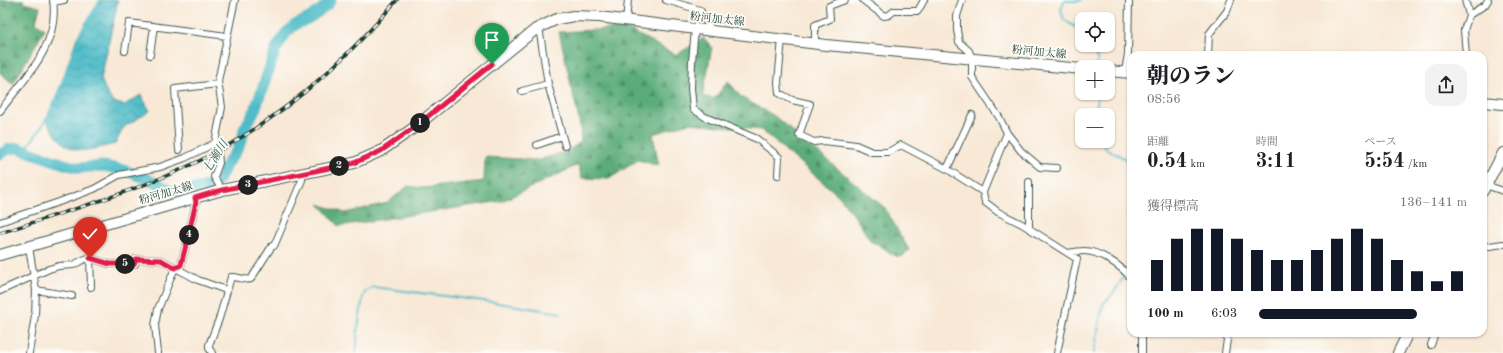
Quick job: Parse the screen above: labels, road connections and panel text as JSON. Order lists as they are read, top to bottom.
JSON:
{
  "streets": {
    "main road": ["粉河加太線"]
  },
  "water": ["七瀬川"],
  "page": {
    "map_buttons": ["+", "−"],
    "heading": ["朝のラン", "08:56"],
    "pins": [
      "1",
      "2",
      "3",
      "4",
      "5"
    ],
    "stats": [
      ["距離", "0.54 km"],
      ["時間", "3:11"],
      ["ペース", "5:54 /km"]
    ],
    "chart": ["獲得標高", "136–141 m"],
    "list": [
      {
        "name": "100 m",
        "note": "6:03"
      }
    ]
  }
}
